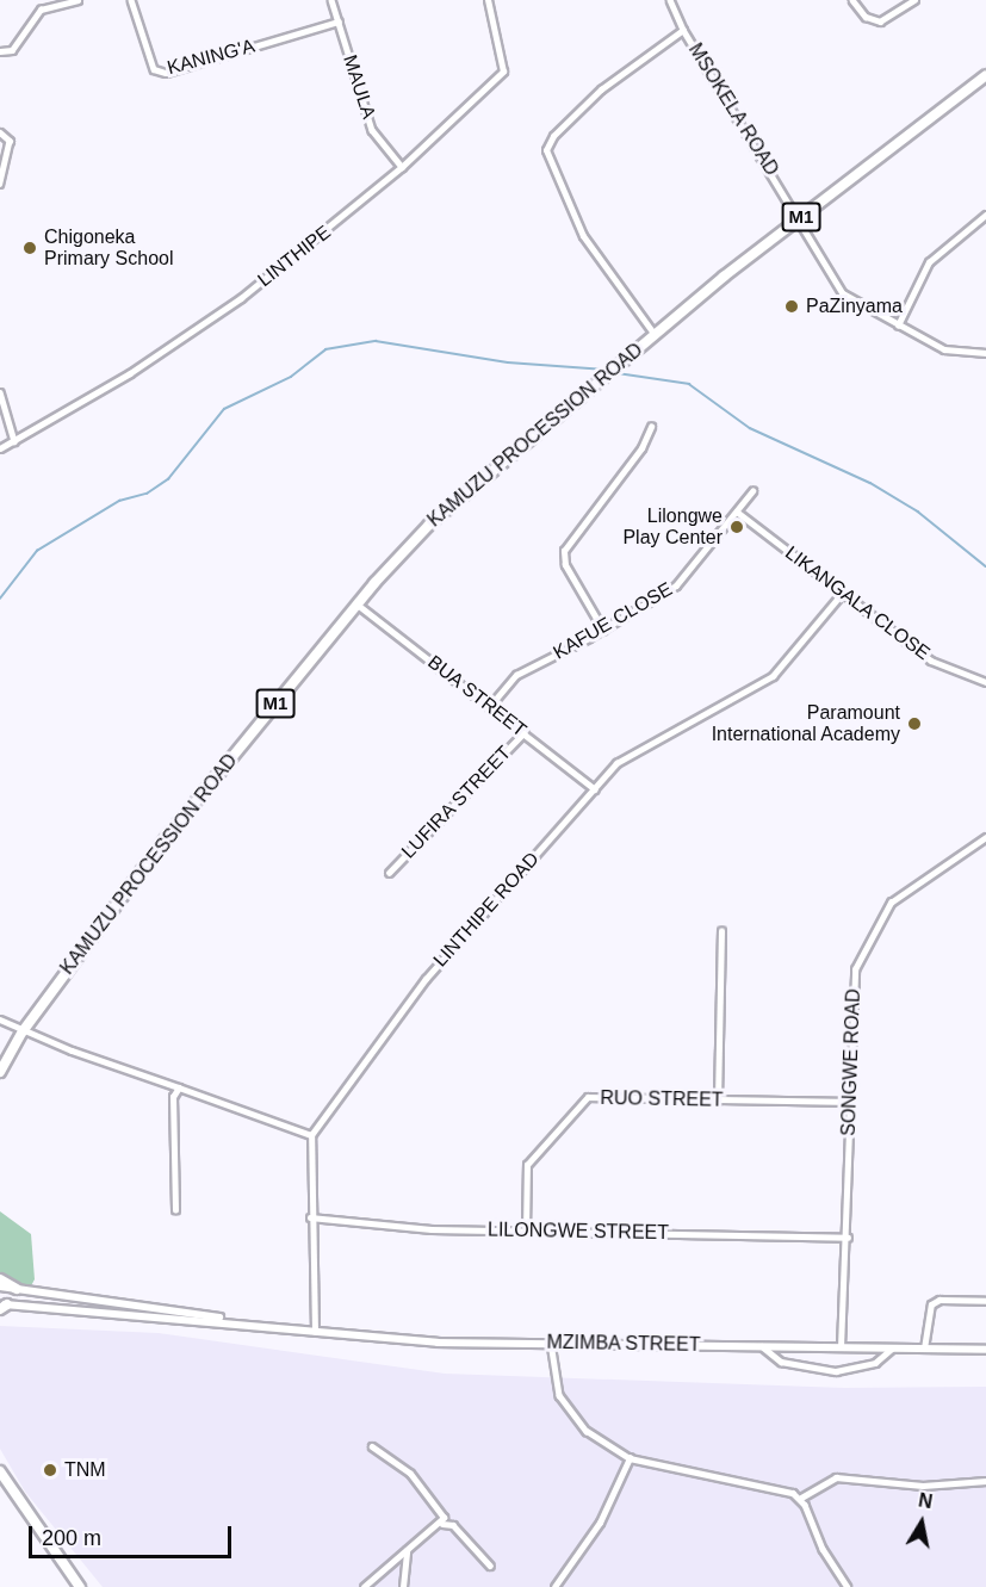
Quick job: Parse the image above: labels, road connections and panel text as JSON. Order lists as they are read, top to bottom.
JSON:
{
  "streets": {
    "highway": ["M1", "KAMUZU PROCESSION ROAD"],
    "main road": ["MZIMBA STREET"],
    "street": [
      "KANING'A",
      "MAULA",
      "MSOKELA ROAD",
      "LINTHIPE",
      "LIKANGALA CLOSE",
      "KAFUE CLOSE",
      "BUA STREET",
      "LUFIRA STREET",
      "LINTHIPE ROAD",
      "SONGWE ROAD",
      "RUO STREET",
      "LILONGWE STREET"
    ]
  },
  "crossings": [
    ["KANING'A", "MAULA"],
    ["MAULA", "LINTHIPE"],
    ["MSOKELA ROAD", "KAMUZU PROCESSION ROAD"],
    ["KAMUZU PROCESSION ROAD", "BUA STREET"],
    ["LIKANGALA CLOSE", "KAFUE CLOSE"],
    ["LIKANGALA CLOSE", "LINTHIPE ROAD"],
    ["KAFUE CLOSE", "BUA STREET"],
    ["BUA STREET", "LUFIRA STREET"],
    ["BUA STREET", "LINTHIPE ROAD"],
    ["SONGWE ROAD", "RUO STREET"],
    ["SONGWE ROAD", "LILONGWE STREET"],
    ["SONGWE ROAD", "MZIMBA STREET"],
    ["RUO STREET", "LILONGWE STREET"]
  ],
  "places": [
    "Chigoneka Primary School",
    "PaZinyama",
    "Lilongwe Play Center",
    "Paramount International Academy",
    "TNM"
  ],
  "scale_bar": "200 m",
  "north": "top"
}
